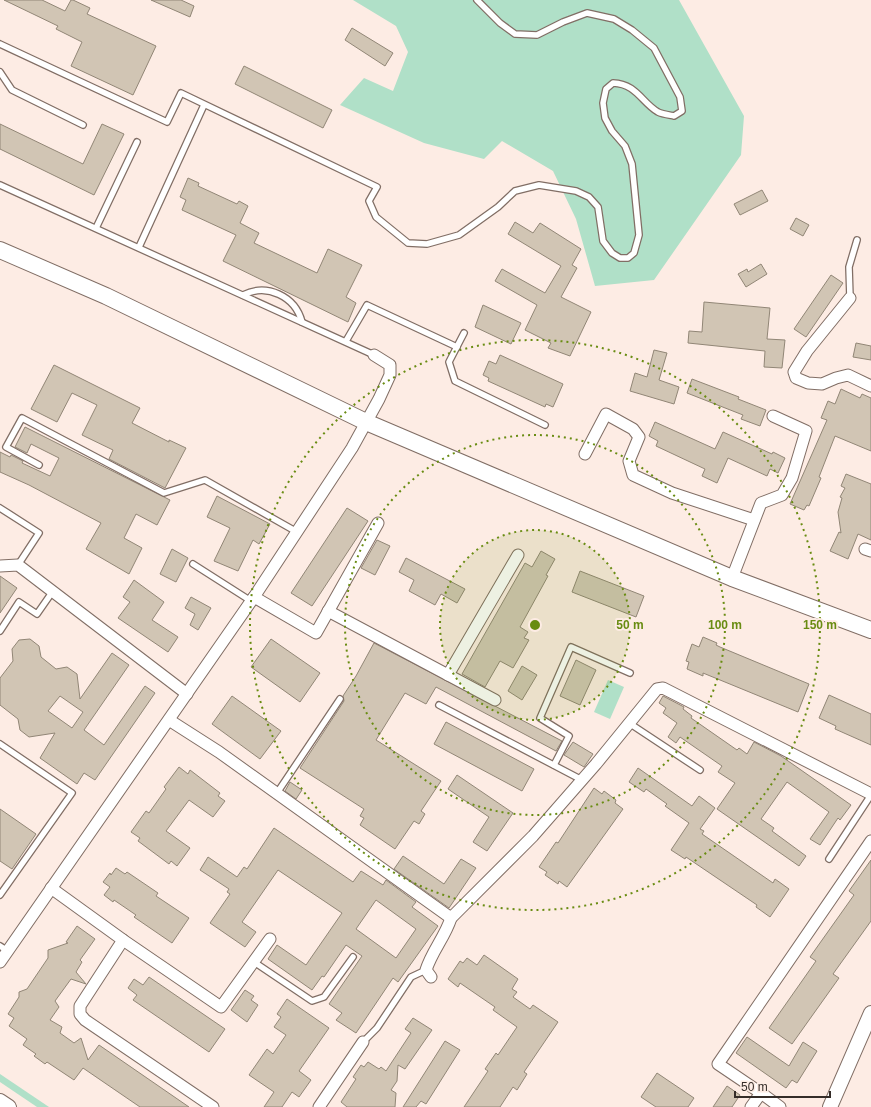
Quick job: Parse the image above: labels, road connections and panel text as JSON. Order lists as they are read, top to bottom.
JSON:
{
  "scale_bar": "50 m",
  "rings": ["50 m", "100 m", "150 m"]
}
